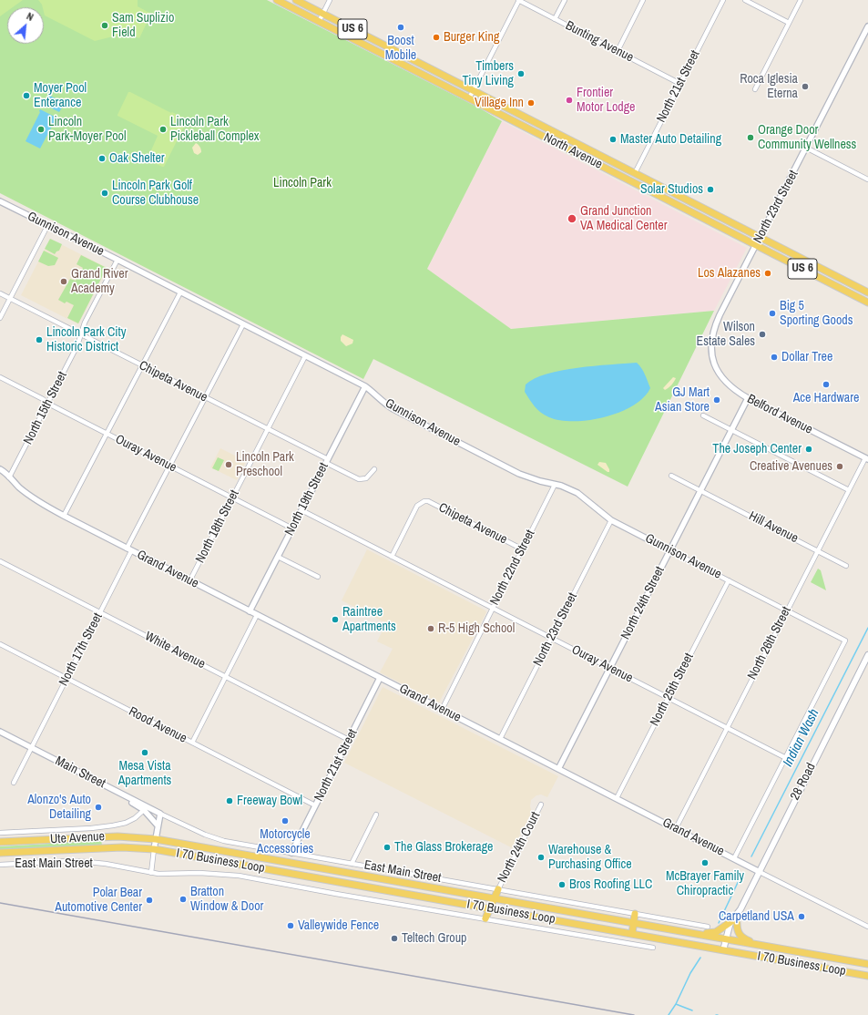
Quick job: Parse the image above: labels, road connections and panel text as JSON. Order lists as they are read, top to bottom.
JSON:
{
  "streets": {
    "main road": [
      "US 6",
      "North Avenue",
      "28 Road",
      "Ute Avenue",
      "I 70 Business Loop"
    ],
    "street": [
      "Bunting Avenue",
      "North 21st Street",
      "North 23rd Street",
      "Gunnison Avenue",
      "Chipeta Avenue",
      "North 15th Street",
      "Belford Avenue",
      "Ouray Avenue",
      "North 19th Street",
      "North 18th Street",
      "Hill Avenue",
      "North 22nd Street",
      "Grand Avenue",
      "North 24th Street",
      "North 26th Street",
      "North 17th Street",
      "White Avenue",
      "North 25th Street",
      "Rood Avenue",
      "Main Street",
      "North 24th Court",
      "East Main Street"
    ]
  },
  "crossings": [
    ["Bunting Avenue", "North 21st Street"],
    ["North 21st Street", "North Avenue"],
    ["North 21st Street", "Grand Avenue"],
    ["North 21st Street", "White Avenue"],
    ["North 21st Street", "Rood Avenue"],
    ["North 21st Street", "East Main Street"],
    ["North Avenue", "North 23rd Street"],
    ["North 23rd Street", "Gunnison Avenue"],
    ["North 23rd Street", "Belford Avenue"],
    ["North 23rd Street", "Ouray Avenue"],
    ["North 23rd Street", "Grand Avenue"],
    ["Gunnison Avenue", "North 15th Street"],
    ["Gunnison Avenue", "Ouray Avenue"],
    ["Gunnison Avenue", "North 19th Street"],
    ["Gunnison Avenue", "North 18th Street"],
    ["Gunnison Avenue", "North 22nd Street"],
    ["Gunnison Avenue", "North 24th Street"],
    ["Gunnison Avenue", "North 26th Street"],
    ["Gunnison Avenue", "North 17th Street"],
    ["Gunnison Avenue", "North 25th Street"],
    ["Chipeta Avenue", "North 15th Street"],
    ["Chipeta Avenue", "Ouray Avenue"],
    ["Chipeta Avenue", "North 19th Street"],
    ["Chipeta Avenue", "North 18th Street"],
    ["Chipeta Avenue", "North 22nd Street"],
    ["Chipeta Avenue", "North 17th Street"],
    ["North 15th Street", "Ouray Avenue"],
    ["North 15th Street", "Grand Avenue"],
    ["Belford Avenue", "North 24th Street"],
    ["Belford Avenue", "North 26th Street"],
    ["Ouray Avenue", "North 19th Street"],
    ["Ouray Avenue", "North 18th Street"],
    ["Ouray Avenue", "North 22nd Street"],
    ["Ouray Avenue", "North 24th Street"],
    ["Ouray Avenue", "North 26th Street"],
    ["Ouray Avenue", "North 17th Street"],
    ["Ouray Avenue", "North 25th Street"],
    ["North 19th Street", "Grand Avenue"],
    ["North 18th Street", "Grand Avenue"],
    ["Hill Avenue", "North 24th Street"],
    ["Hill Avenue", "North 26th Street"],
    ["North 22nd Street", "Grand Avenue"],
    ["Grand Avenue", "North 24th Street"],
    ["Grand Avenue", "North 26th Street"],
    ["Grand Avenue", "North 17th Street"],
    ["Grand Avenue", "North 25th Street"],
    ["Grand Avenue", "28 Road"],
    ["North 17th Street", "White Avenue"],
    ["North 17th Street", "Rood Avenue"],
    ["North 17th Street", "Main Street"],
    ["Main Street", "East Main Street"],
    ["28 Road", "I 70 Business Loop"],
    ["Ute Avenue", "I 70 Business Loop"],
    ["North 24th Court", "East Main Street"]
  ],
  "water": ["Indian Wash"],
  "parks": ["Lincoln Park"],
  "places": [
    "Sam Suplizio Field",
    "Boost Mobile",
    "Burger King",
    "Timbers Tiny Living",
    "Roca Iglesia Eterna",
    "Moyer Pool Enterance",
    "Frontier Motor Lodge",
    "Village Inn",
    "Lincoln Park-Moyer Pool",
    "Lincoln Park Pickleball Complex",
    "Orange Door Community Wellness",
    "Master Auto Detailing",
    "Oak Shelter",
    "Solar Studios",
    "Lincoln Park Golf Course Clubhouse",
    "Grand Junction VA Medical Center",
    "Los Alazanes",
    "Grand River Academy",
    "Big 5 Sporting Goods",
    "Wilson Estate Sales",
    "Lincoln Park City Historic District",
    "Dollar Tree",
    "Ace Hardware",
    "GJ Mart Asian Store",
    "The Joseph Center",
    "Lincoln Park Preschool",
    "Creative Avenues",
    "Raintree Apartments",
    "R-5 High School",
    "Mesa Vista Apartments",
    "Freeway Bowl",
    "Alonzo's Auto Detailing",
    "Motorcycle Accessories",
    "The Glass Brokerage",
    "Warehouse & Purchasing Office",
    "McBrayer Family Chiropractic",
    "Bros Roofing LLC",
    "Bratton Window & Door",
    "Polar Bear Automotive Center",
    "Carpetland USA",
    "Valleywide Fence",
    "Teltech Group"
  ],
  "north": "top right"
}
